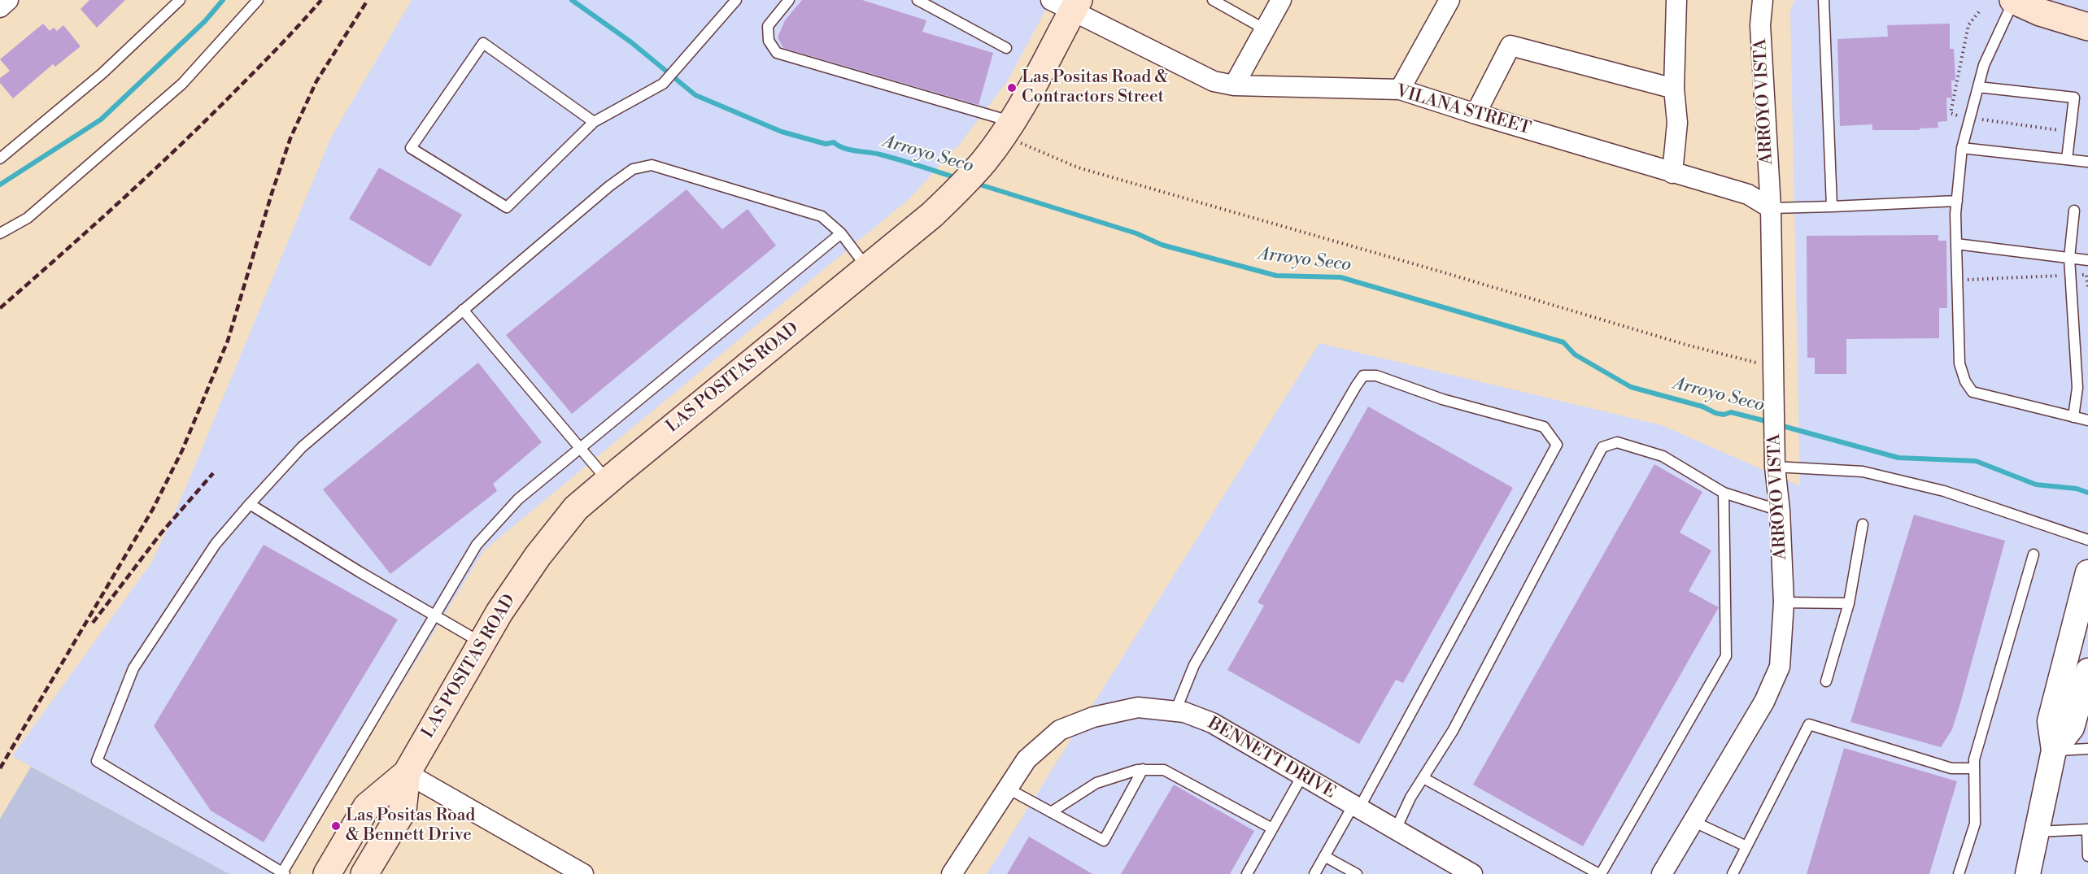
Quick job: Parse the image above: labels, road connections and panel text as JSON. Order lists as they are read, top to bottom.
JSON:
{
  "streets": {
    "main road": ["LAS POSITAS ROAD"],
    "street": ["ARROYO VISTA", "VILANA STREET", "BENNETT DRIVE"]
  },
  "crossings": [
    ["ARROYO VISTA", "VILANA STREET"],
    ["VILANA STREET", "LAS POSITAS ROAD"]
  ],
  "water": ["Arroyo Seco"],
  "places": ["Las Positas Road & Contractors Street", "Las Positas Road & Bennett Drive"]
}
